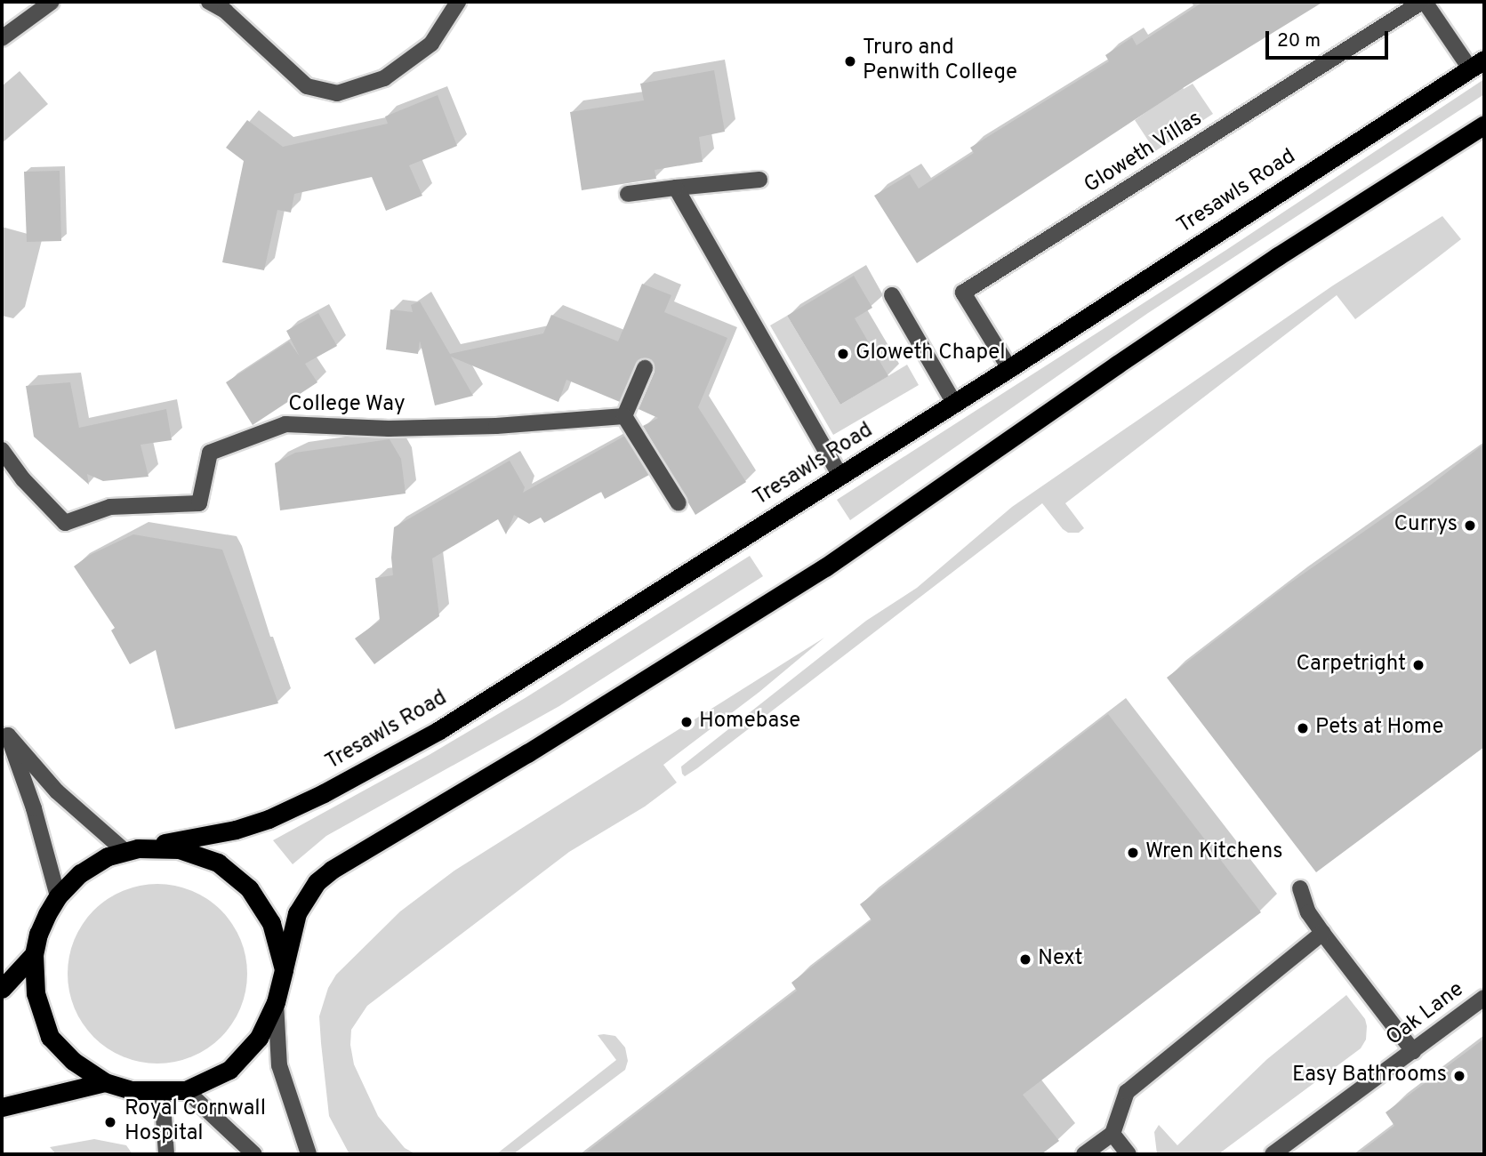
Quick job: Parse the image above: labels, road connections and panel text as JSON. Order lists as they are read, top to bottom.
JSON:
{
  "streets": {
    "highway": ["Tresawls Road"],
    "street": ["Gloweth Villas", "College Way", "Oak Lane"]
  },
  "crossings": [
    ["Gloweth Villas", "Tresawls Road"]
  ],
  "places": [
    "Truro and Penwith College",
    "Gloweth Chapel",
    "Currys",
    "Carpetright",
    "Homebase",
    "Pets at Home",
    "Wren Kitchens",
    "Next",
    "Easy Bathrooms",
    "Royal Cornwall Hospital"
  ],
  "scale_bar": "20 m"
}
